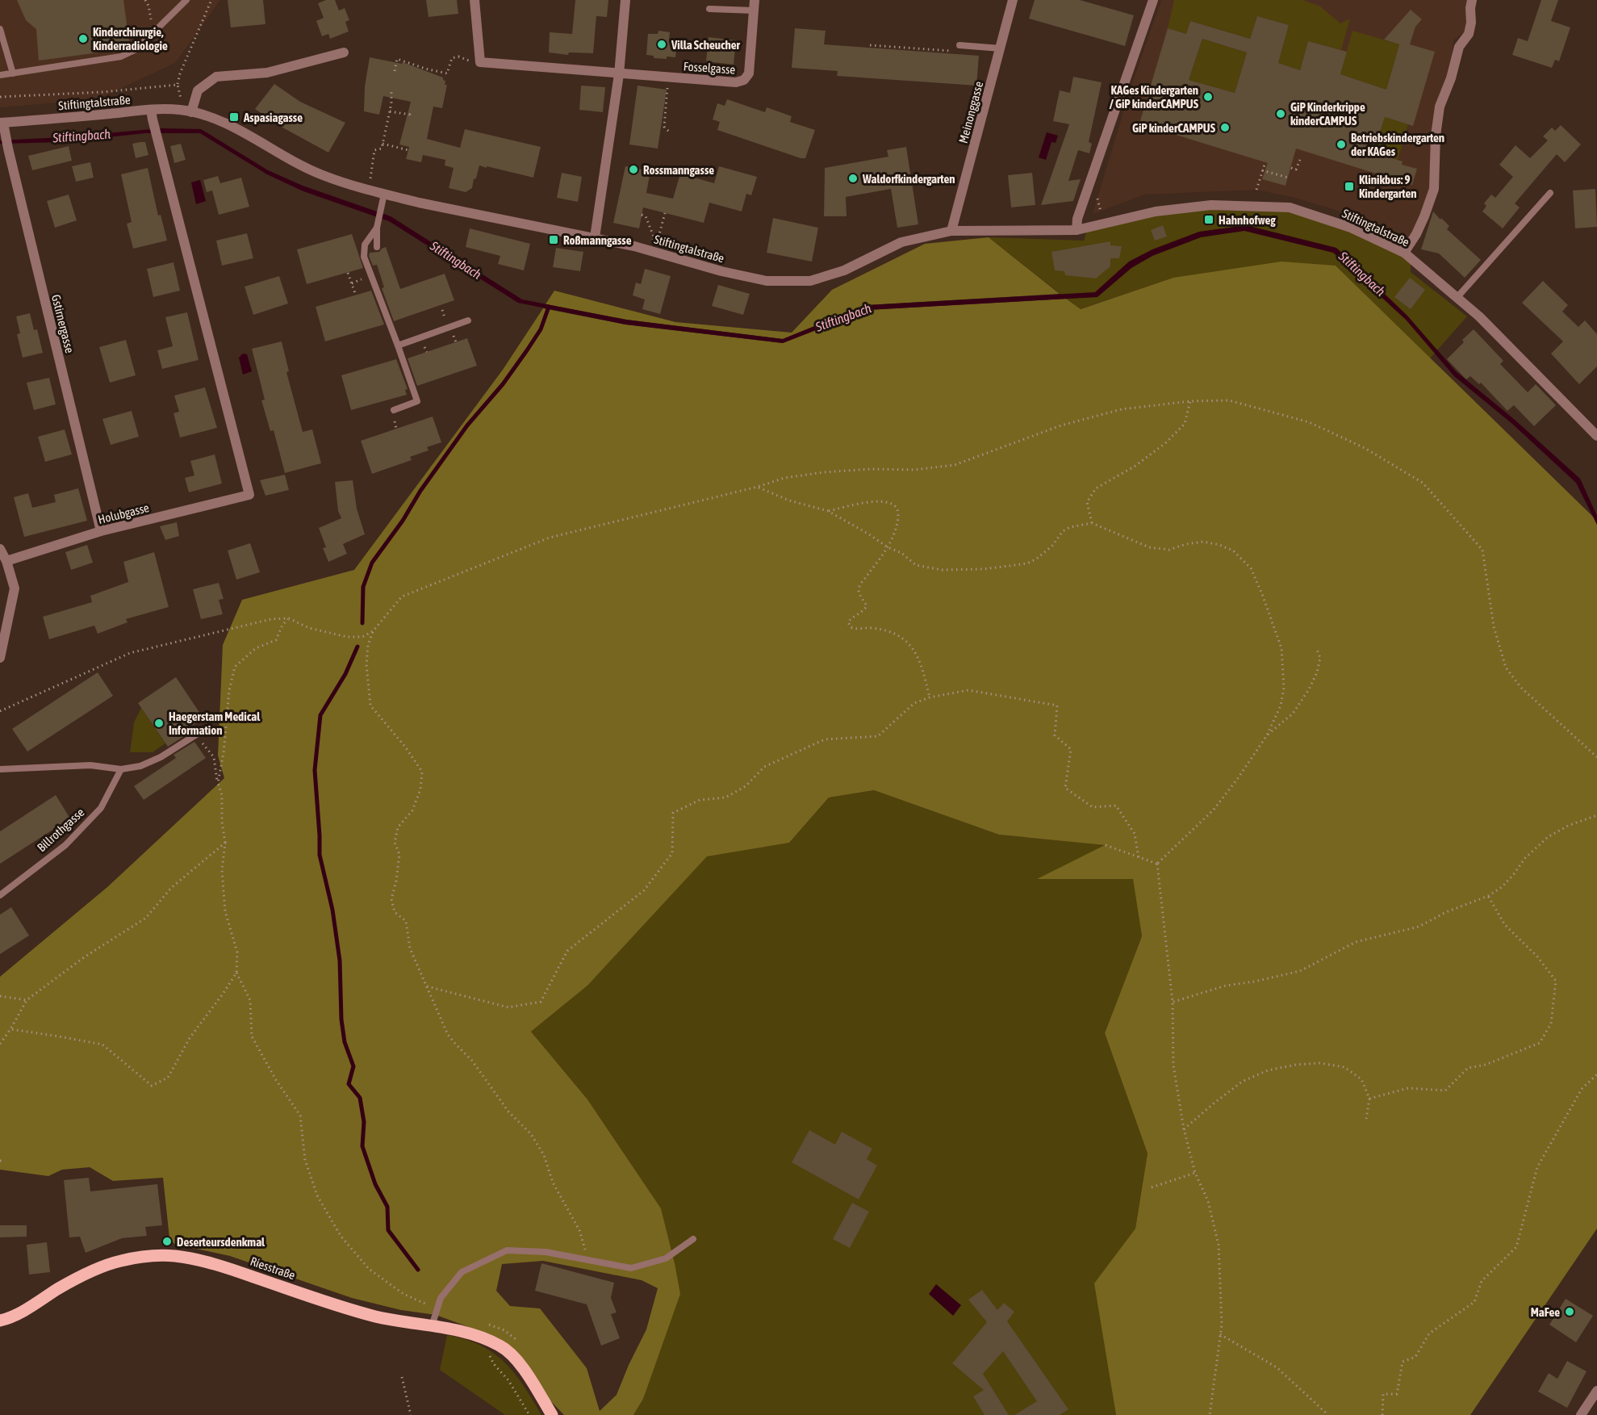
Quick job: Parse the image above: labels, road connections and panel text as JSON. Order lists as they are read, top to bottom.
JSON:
{
  "streets": {
    "main road": ["Riesstraße"],
    "street": [
      "Fosselgasse",
      "Stiftingtalstraße",
      "Meinonggasse",
      "Gstirnergasse",
      "Holubgasse"
    ],
    "lane": ["Billrothgasse"]
  },
  "crossings": [
    ["Stiftingtalstraße", "Meinonggasse"],
    ["Stiftingtalstraße", "Gstirnergasse"],
    ["Stiftingtalstraße", "Holubgasse"],
    ["Gstirnergasse", "Holubgasse"]
  ],
  "water": ["Stiftingbach"],
  "places": {
    "other": [
      "Kinderchirurgie, Kinderradiologie",
      "Villa Scheucher",
      "KAGes Kindergarten / GiP kinderCAMPUS",
      "GiP Kinderkrippe kinderCAMPUS",
      "GiP kinderCAMPUS",
      "Betriebskindergarten der KAGes",
      "Rossmanngasse",
      "Waldorfkindergarten",
      "Haegerstam Medical Information",
      "Deserteursdenkmal",
      "MaFee"
    ],
    "transit": [
      "Aspasiagasse",
      "Klinikbus: 9 Kindergarten",
      "Hahnhofweg",
      "Roßmanngasse"
    ]
  }
}
